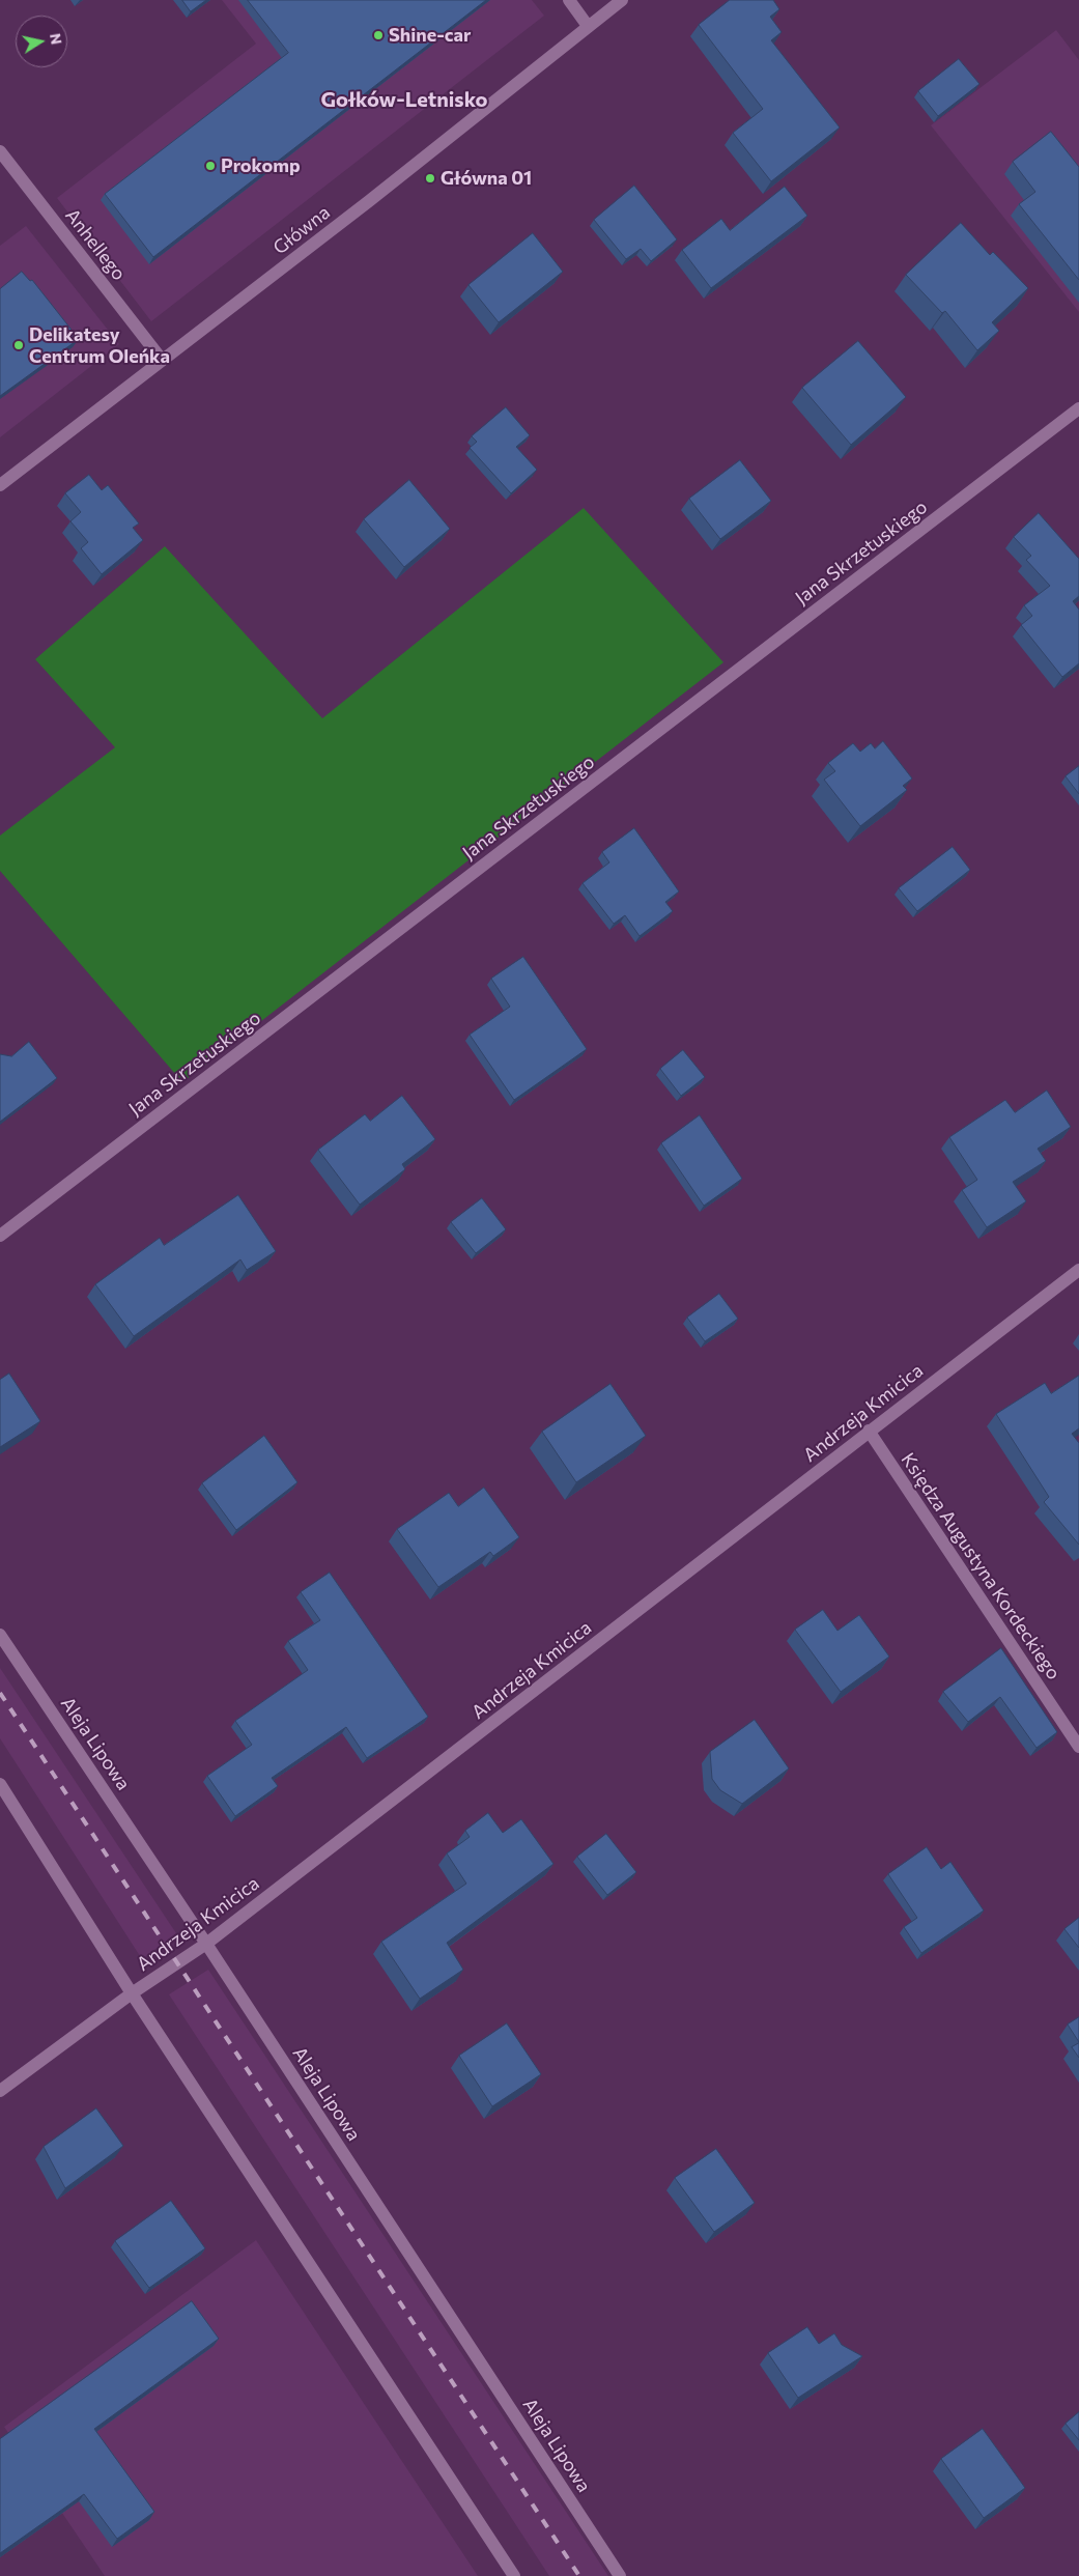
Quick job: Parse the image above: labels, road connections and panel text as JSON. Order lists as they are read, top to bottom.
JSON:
{
  "streets": {
    "street": [
      "Główna",
      "Anhellego",
      "Jana Skrzetuskiego",
      "Andrzeja Kmicica",
      "Księdza Augustyna Kordeckiego",
      "Aleja Lipowa"
    ]
  },
  "crossings": [
    ["Główna", "Anhellego"],
    ["Andrzeja Kmicica", "Księdza Augustyna Kordeckiego"],
    ["Andrzeja Kmicica", "Aleja Lipowa"]
  ],
  "districts": ["Gołków-Letnisko"],
  "places": [
    "Shine-car",
    "Prokomp",
    "Główna 01",
    "Delikatesy Centrum Oleńka"
  ],
  "north": "right"
}
